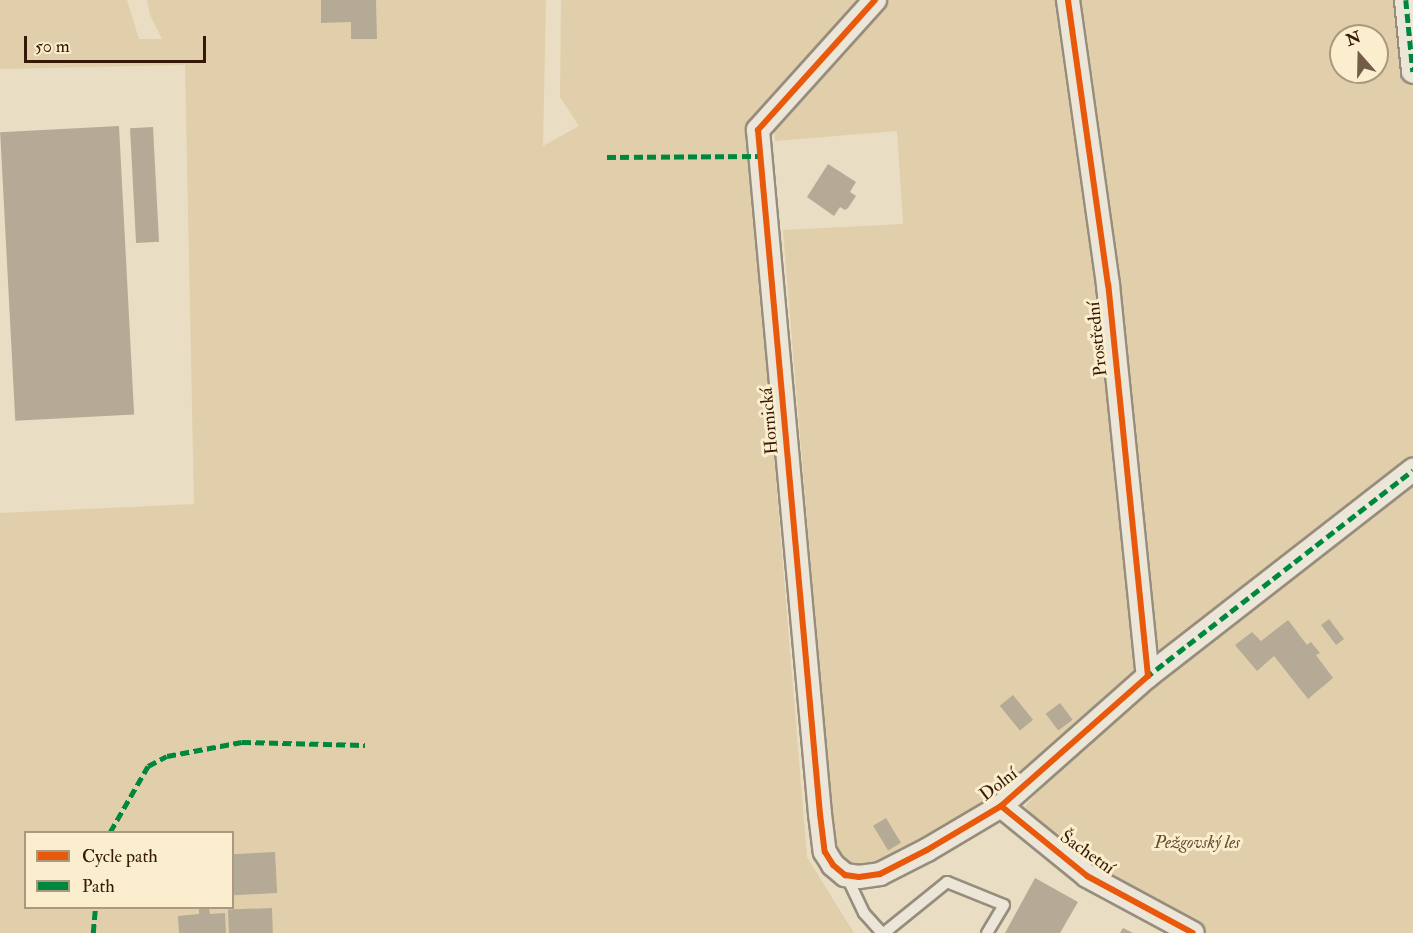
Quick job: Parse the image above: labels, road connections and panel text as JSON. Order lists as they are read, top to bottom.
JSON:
{
  "streets": {
    "street": [
      "Prostřední",
      "Hornická",
      "Dolní",
      "Šachetní"
    ]
  },
  "crossings": [
    ["Prostřední", "Dolní"],
    ["Hornická", "Dolní"],
    ["Dolní", "Šachetní"]
  ],
  "parks": ["Pežgovský les"],
  "legend": ["Cycle path", "Path"],
  "scale_bar": "50 m",
  "north": "top"
}
